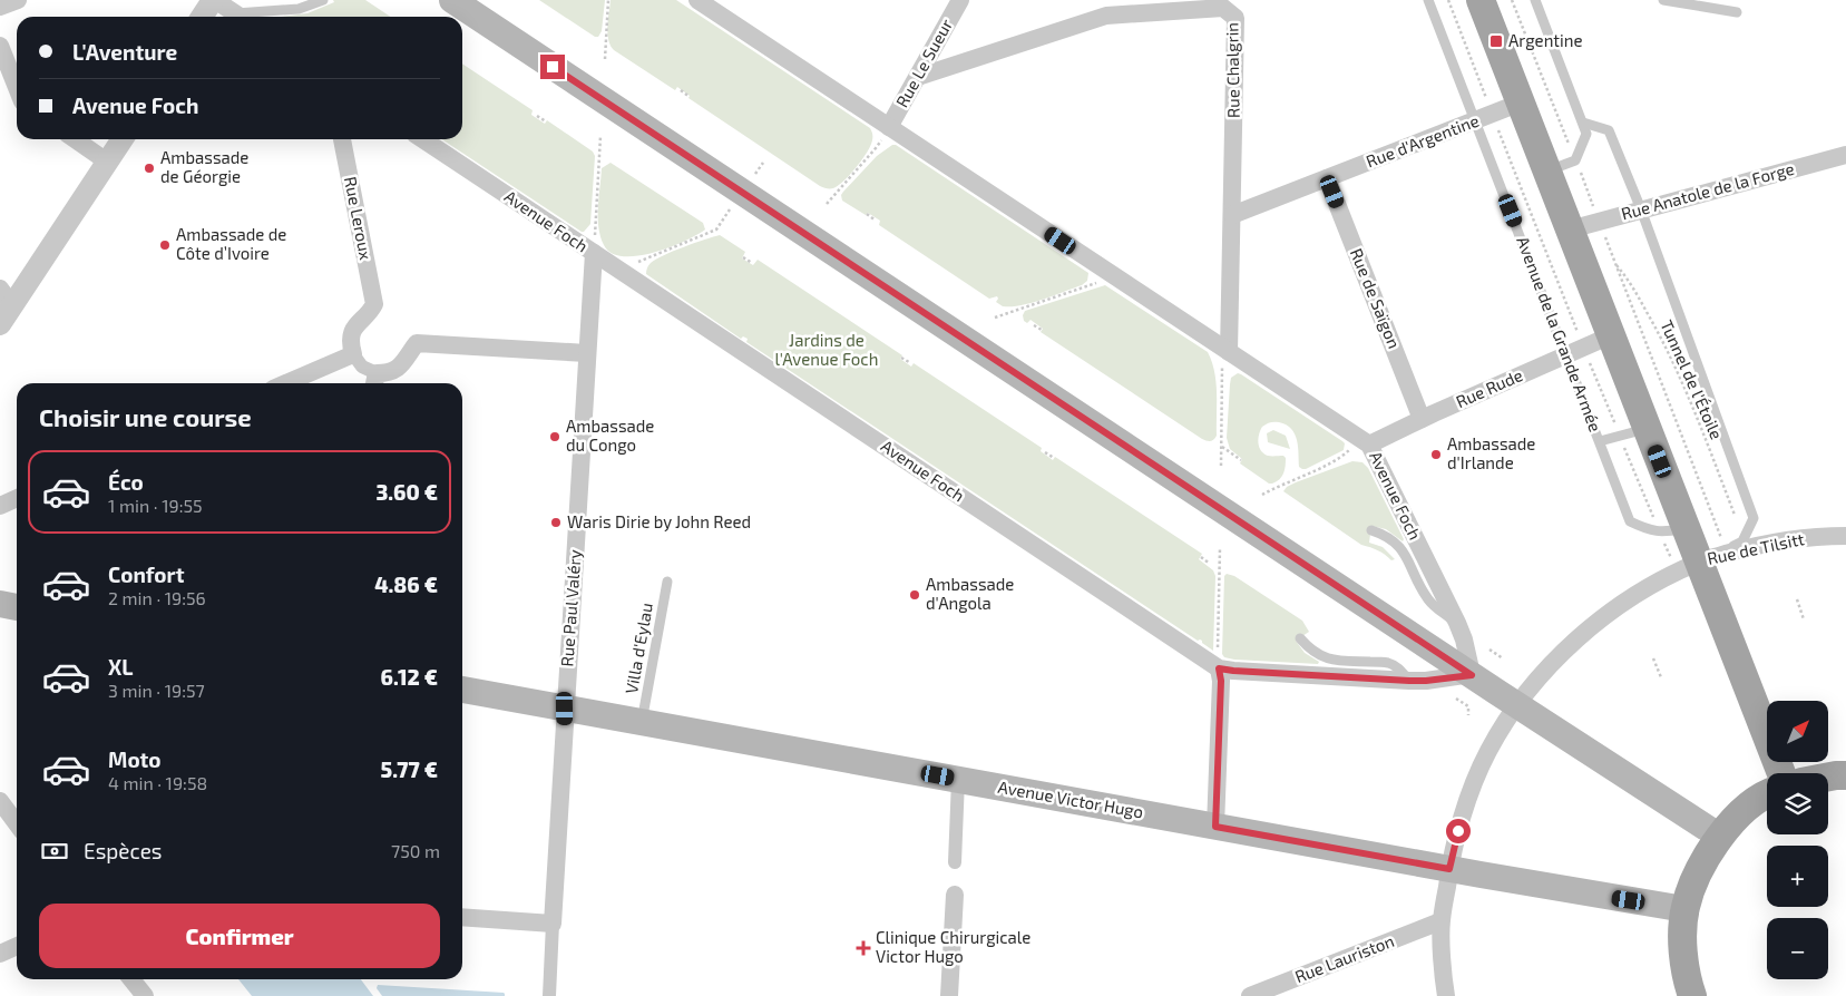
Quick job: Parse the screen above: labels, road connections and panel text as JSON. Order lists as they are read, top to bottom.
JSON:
{
  "streets": {
    "main road": ["Avenue Victor Hugo"],
    "street": [
      "Rue Le Sueur",
      "Rue Chalgrin",
      "Rue d'Argentine",
      "Rue Anatole de la Forge",
      "Rue Leroux",
      "Avenue Foch",
      "Rue de Saïgon",
      "Rue Rude",
      "Rue de Tilsitt",
      "Rue Paul Valéry",
      "Rue Lauriston"
    ],
    "lane": ["Avenue de la Grande Armée", "Villa d'Eylau"],
    "path": ["Tunnel de l'Étoile"]
  },
  "crossings": [
    ["Rue Le Sueur", "Rue Chalgrin"],
    ["Rue Le Sueur", "Avenue Foch"],
    ["Rue Chalgrin", "Rue d'Argentine"],
    ["Rue Chalgrin", "Avenue Foch"],
    ["Rue d'Argentine", "Rue de Saïgon"],
    ["Rue d'Argentine", "Avenue de la Grande Armée"],
    ["Avenue Foch", "Rue Rude"],
    ["Avenue Foch", "Rue Paul Valéry"],
    ["Rue de Saïgon", "Rue Rude"],
    ["Avenue de la Grande Armée", "Rue Rude"],
    ["Rue de Tilsitt", "Avenue Victor Hugo"],
    ["Rue de Tilsitt", "Rue Lauriston"],
    ["Rue Paul Valéry", "Avenue Victor Hugo"],
    ["Villa d'Eylau", "Avenue Victor Hugo"]
  ],
  "parks": ["Jardins de l'Avenue Foch"],
  "places": {
    "transit": ["Argentine"],
    "other": [
      "Ambassade de Géorgie",
      "Ambassade de Côte d’Ivoire",
      "Ambassade du Congo",
      "Ambassade d'Irlande",
      "Waris Dirie by John Reed",
      "Ambassade d'Angola"
    ],
    "health": ["Clinique Chirurgicale Victor Hugo"]
  },
  "north": "top right",
  "page": {
    "banner": ["L'Aventure", "Avenue Foch"],
    "heading": "Choisir une course",
    "list": [
      {
        "name": "Éco",
        "note": "1 min · 19:55",
        "value": "3.60 €"
      },
      {
        "name": "Confort",
        "note": "2 min · 19:56",
        "value": "4.86 €"
      },
      {
        "name": "XL",
        "note": "3 min · 19:57",
        "value": "6.12 €"
      },
      {
        "name": "Moto",
        "note": "4 min · 19:58",
        "value": "5.77 €"
      }
    ],
    "map_buttons": ["+", "−"],
    "pay": ["Espèces", "750 m"],
    "buttons": "Confirmer"
  }
}
